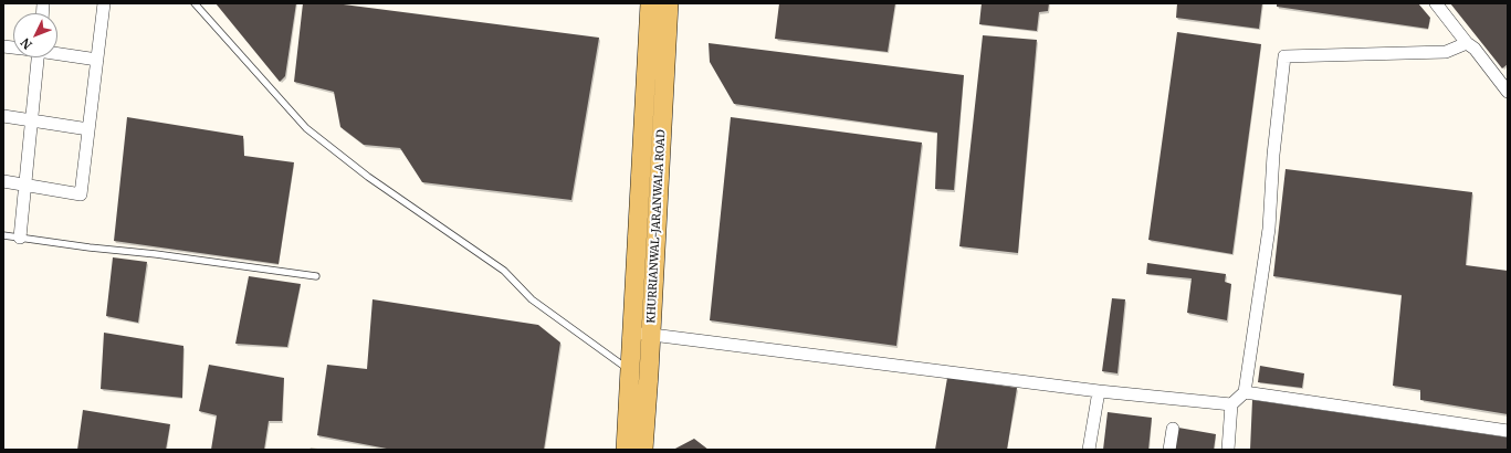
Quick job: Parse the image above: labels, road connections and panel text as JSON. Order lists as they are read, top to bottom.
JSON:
{
  "streets": {
    "main road": ["KHURRIANWAL-JARANWALA ROAD"]
  },
  "north": "bottom left"
}
